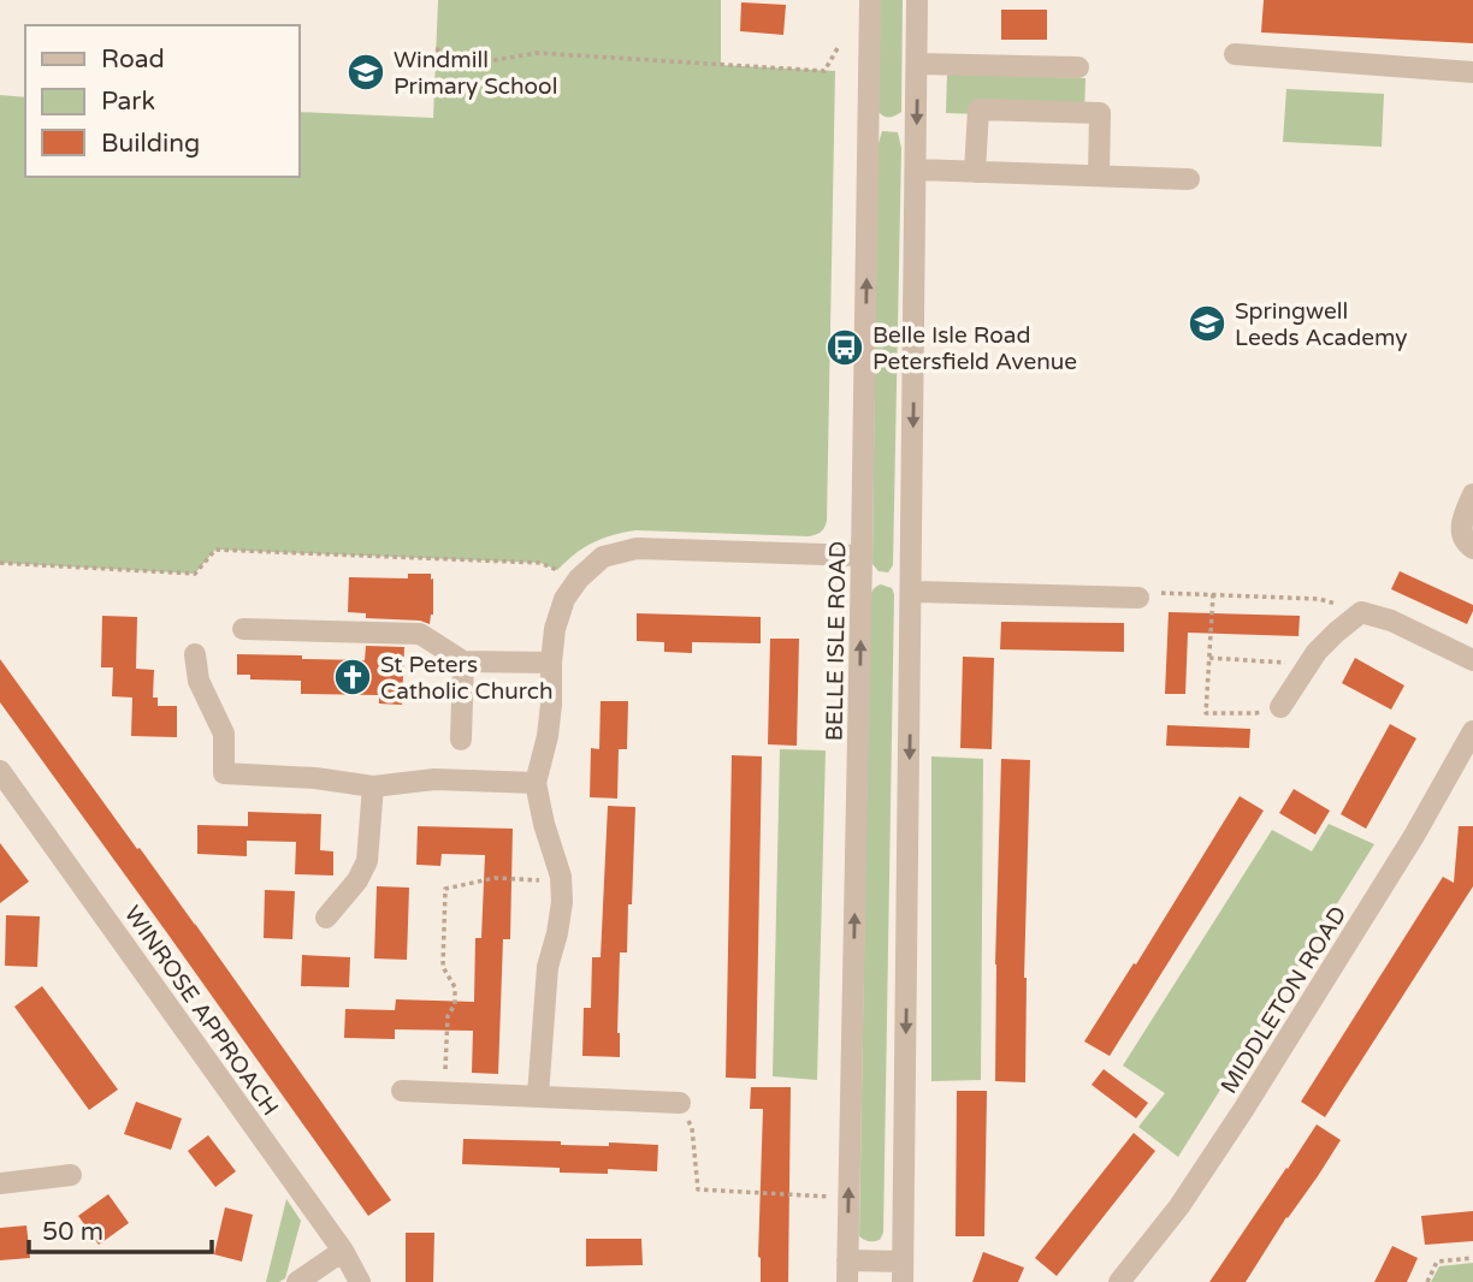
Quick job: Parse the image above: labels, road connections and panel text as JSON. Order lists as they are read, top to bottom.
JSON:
{
  "streets": {
    "street": ["BELLE ISLE ROAD", "MIDDLETON ROAD", "WINROSE APPROACH"]
  },
  "places": {
    "school or university": ["Windmill Primary School", "Springwell Leeds Academy"],
    "bus stop": ["Belle Isle Road Petersfield Avenue"],
    "church": ["St Peters Catholic Church"]
  },
  "legend": ["Road", "Park", "Building"],
  "scale_bar": "50 m"
}
